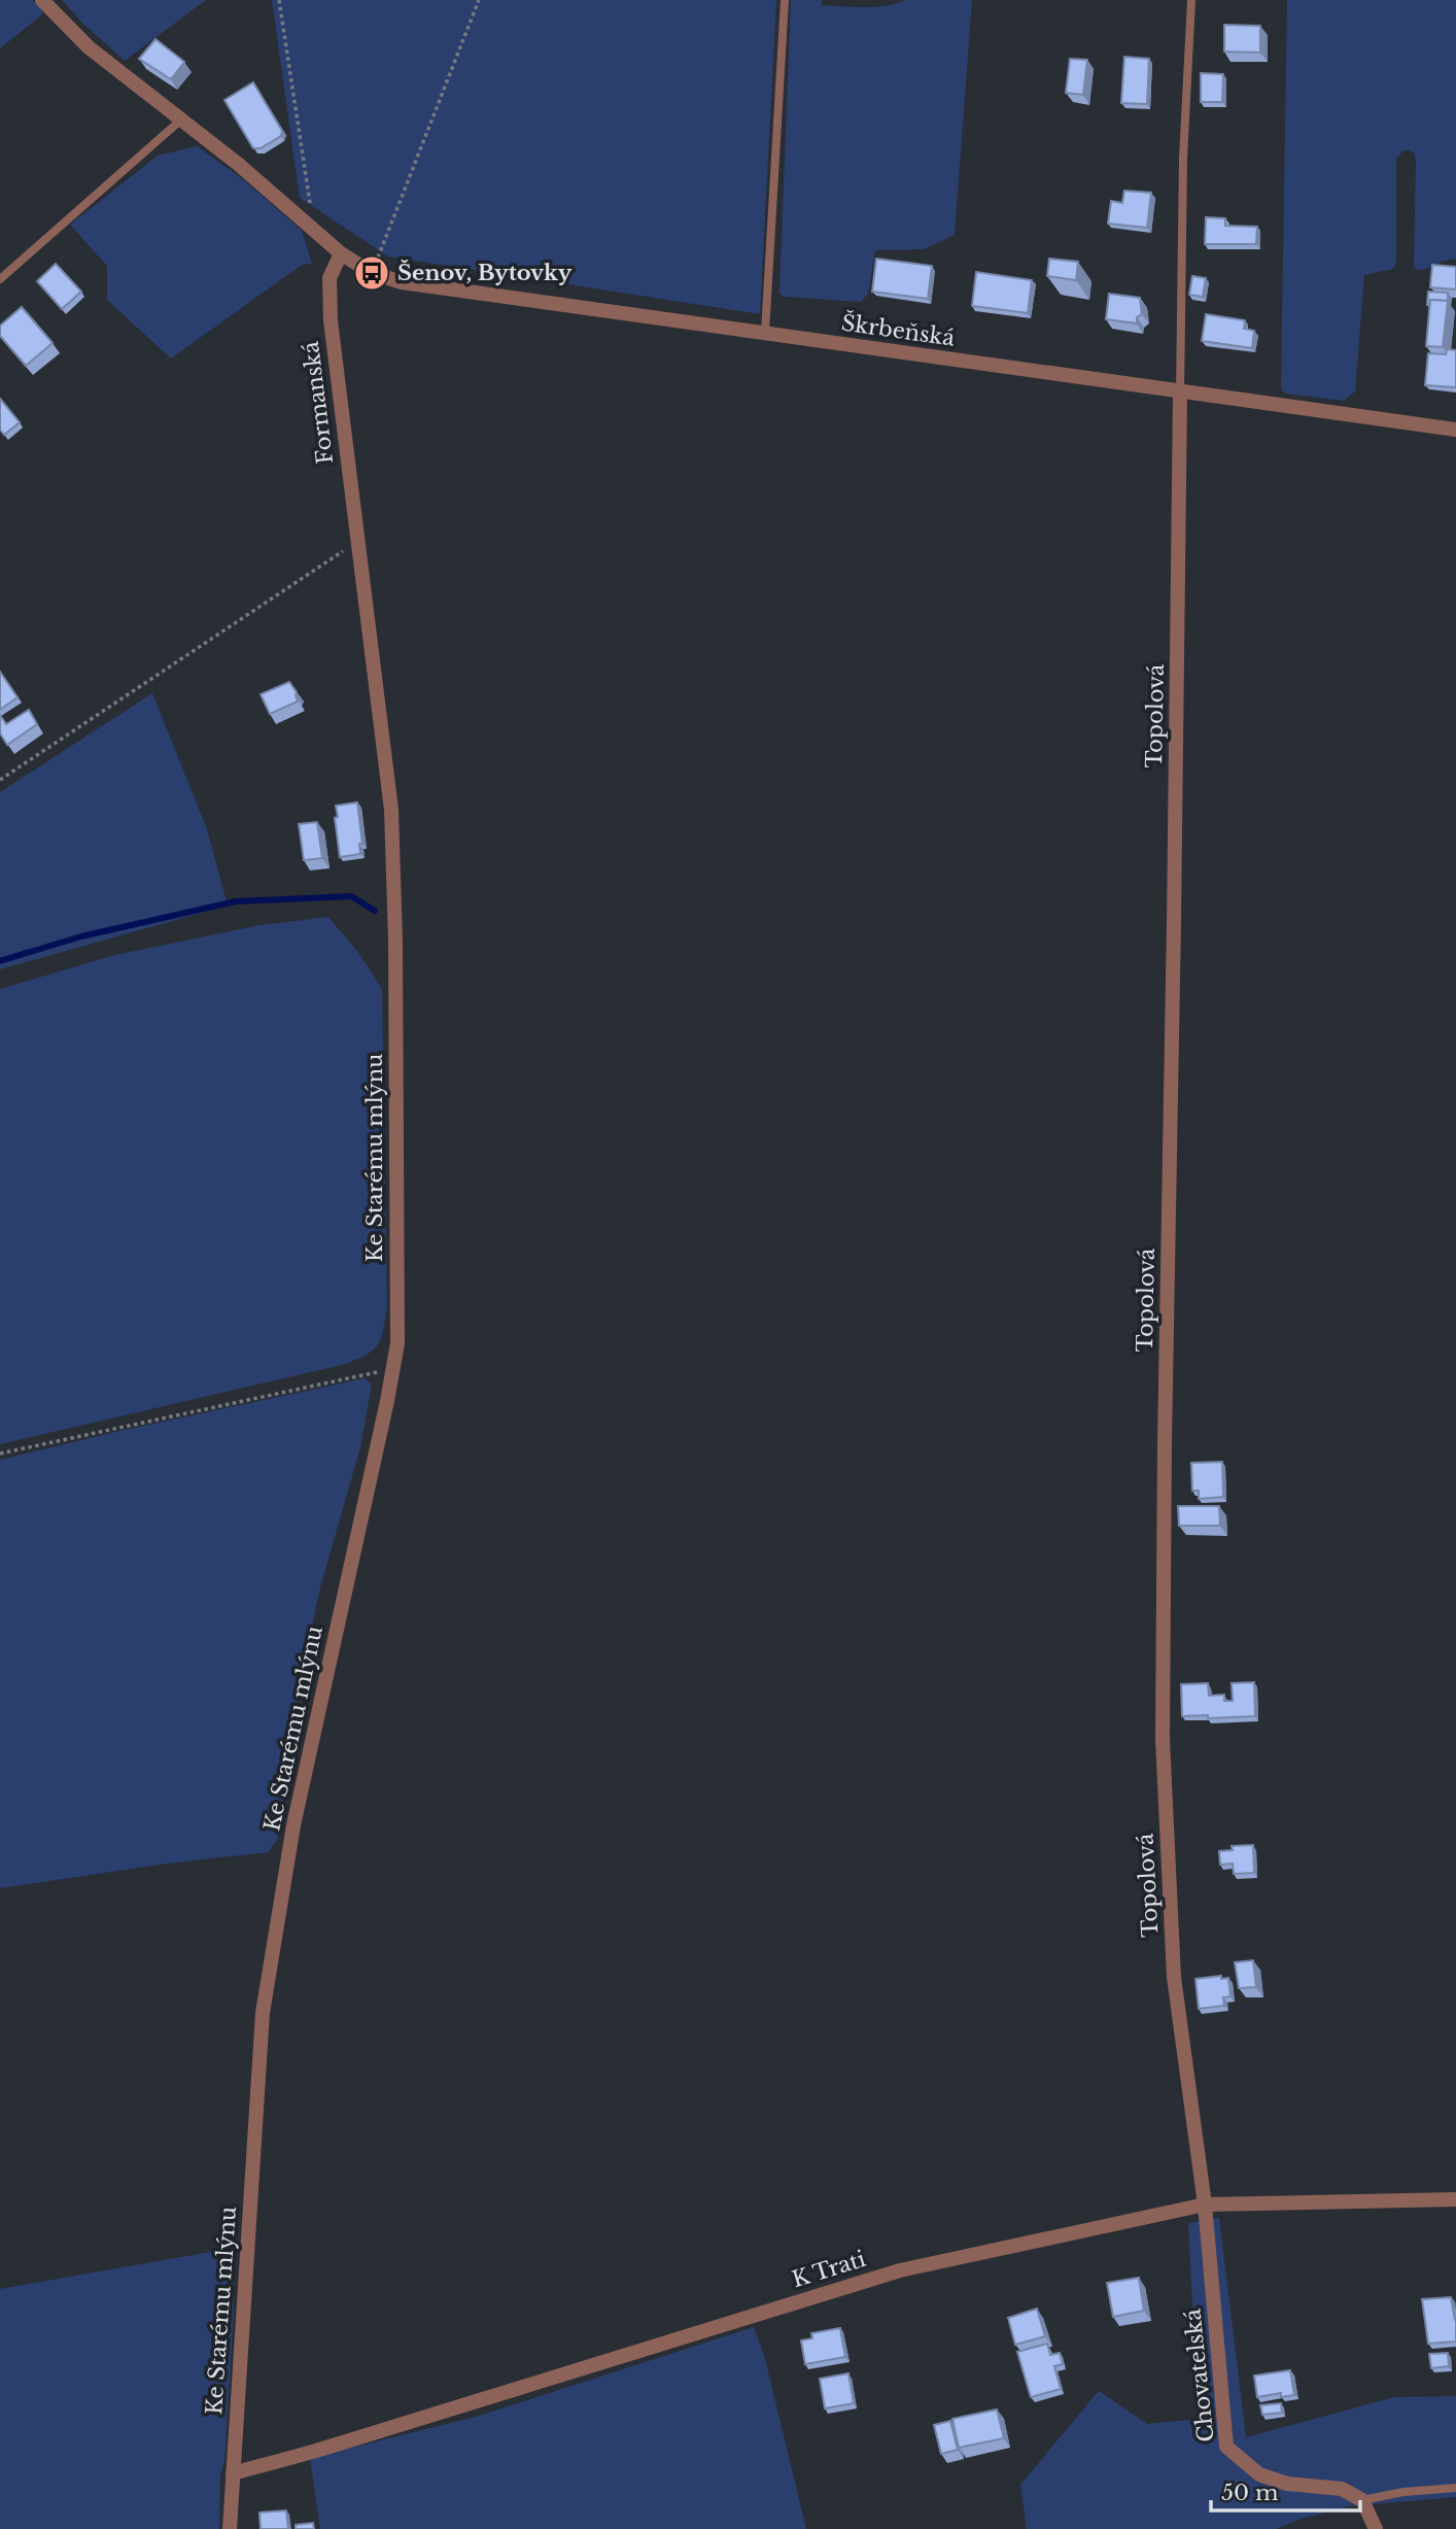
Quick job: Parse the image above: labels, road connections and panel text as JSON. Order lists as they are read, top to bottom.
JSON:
{
  "streets": {
    "street": [
      "Škrbeňská",
      "Formanská",
      "Topolová",
      "Ke Starému mlýnu",
      "K Trati",
      "Chovatelská"
    ]
  },
  "crossings": [
    ["Škrbeňská", "Formanská"],
    ["Škrbeňská", "Topolová"],
    ["Formanská", "Ke Starému mlýnu"],
    ["Topolová", "K Trati"],
    ["Topolová", "Chovatelská"],
    ["Ke Starému mlýnu", "K Trati"],
    ["K Trati", "Chovatelská"]
  ],
  "places": {
    "bus stop": ["Šenov, Bytovky"]
  },
  "scale_bar": "50 m"
}
